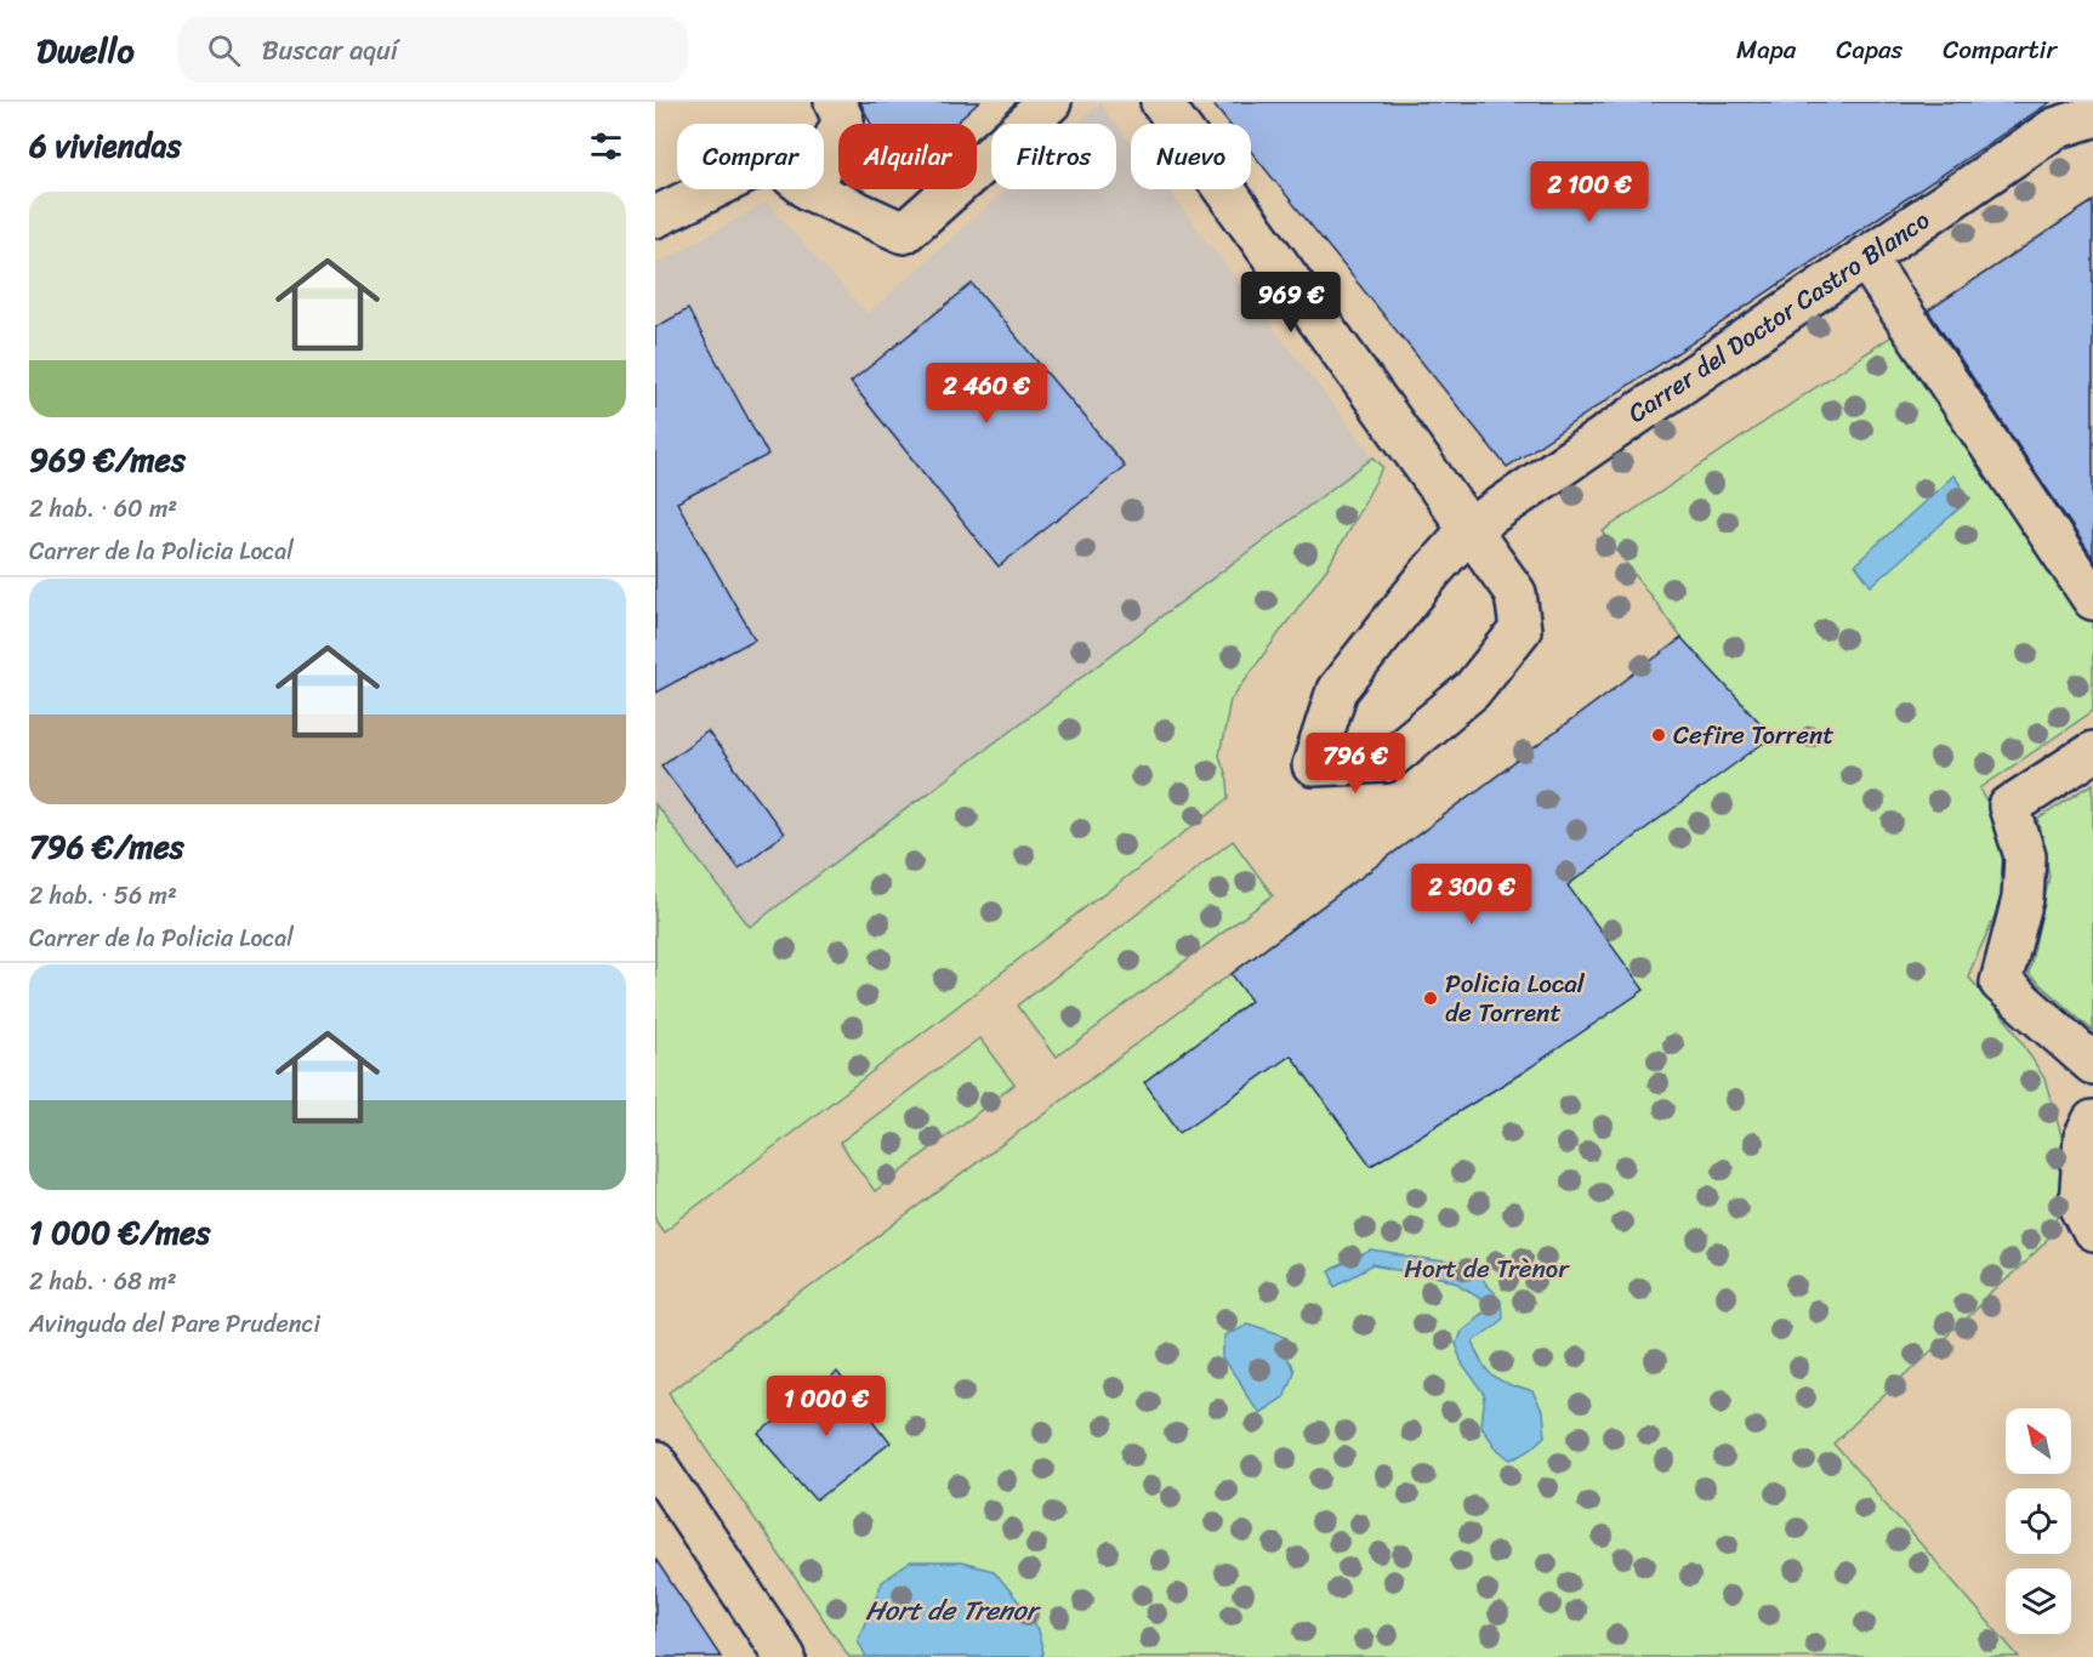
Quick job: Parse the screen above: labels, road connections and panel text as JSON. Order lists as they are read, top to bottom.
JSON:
{
  "streets": {
    "street": ["Carrer del Doctor Castro Blanco"]
  },
  "water": ["Hort de Trenor"],
  "parks": ["Hort de Trènor"],
  "places": ["Cefire Torrent", "Policia Local de Torrent"],
  "north": "top left",
  "page": {
    "header": "Dwello",
    "search": "Buscar aquí",
    "nav": ["Mapa", "Capas", "Compartir"],
    "heading": "6 viviendas",
    "chip": [
      "Comprar",
      "Alquilar",
      "Filtros",
      "Nuevo"
    ],
    "price": [
      "2 100 €",
      "969 €",
      "2 460 €",
      "796 €",
      "2 300 €",
      "1 000 €"
    ],
    "list": [
      {
        "name": "969 €/mes",
        "note": "2 hab. · 60 m² · Carrer de la Policia Local"
      },
      {
        "name": "796 €/mes",
        "note": "2 hab. · 56 m² · Carrer de la Policia Local"
      },
      {
        "name": "1 000 €/mes",
        "note": "2 hab. · 68 m² · Avinguda del Pare Prudenci"
      }
    ]
  }
}
